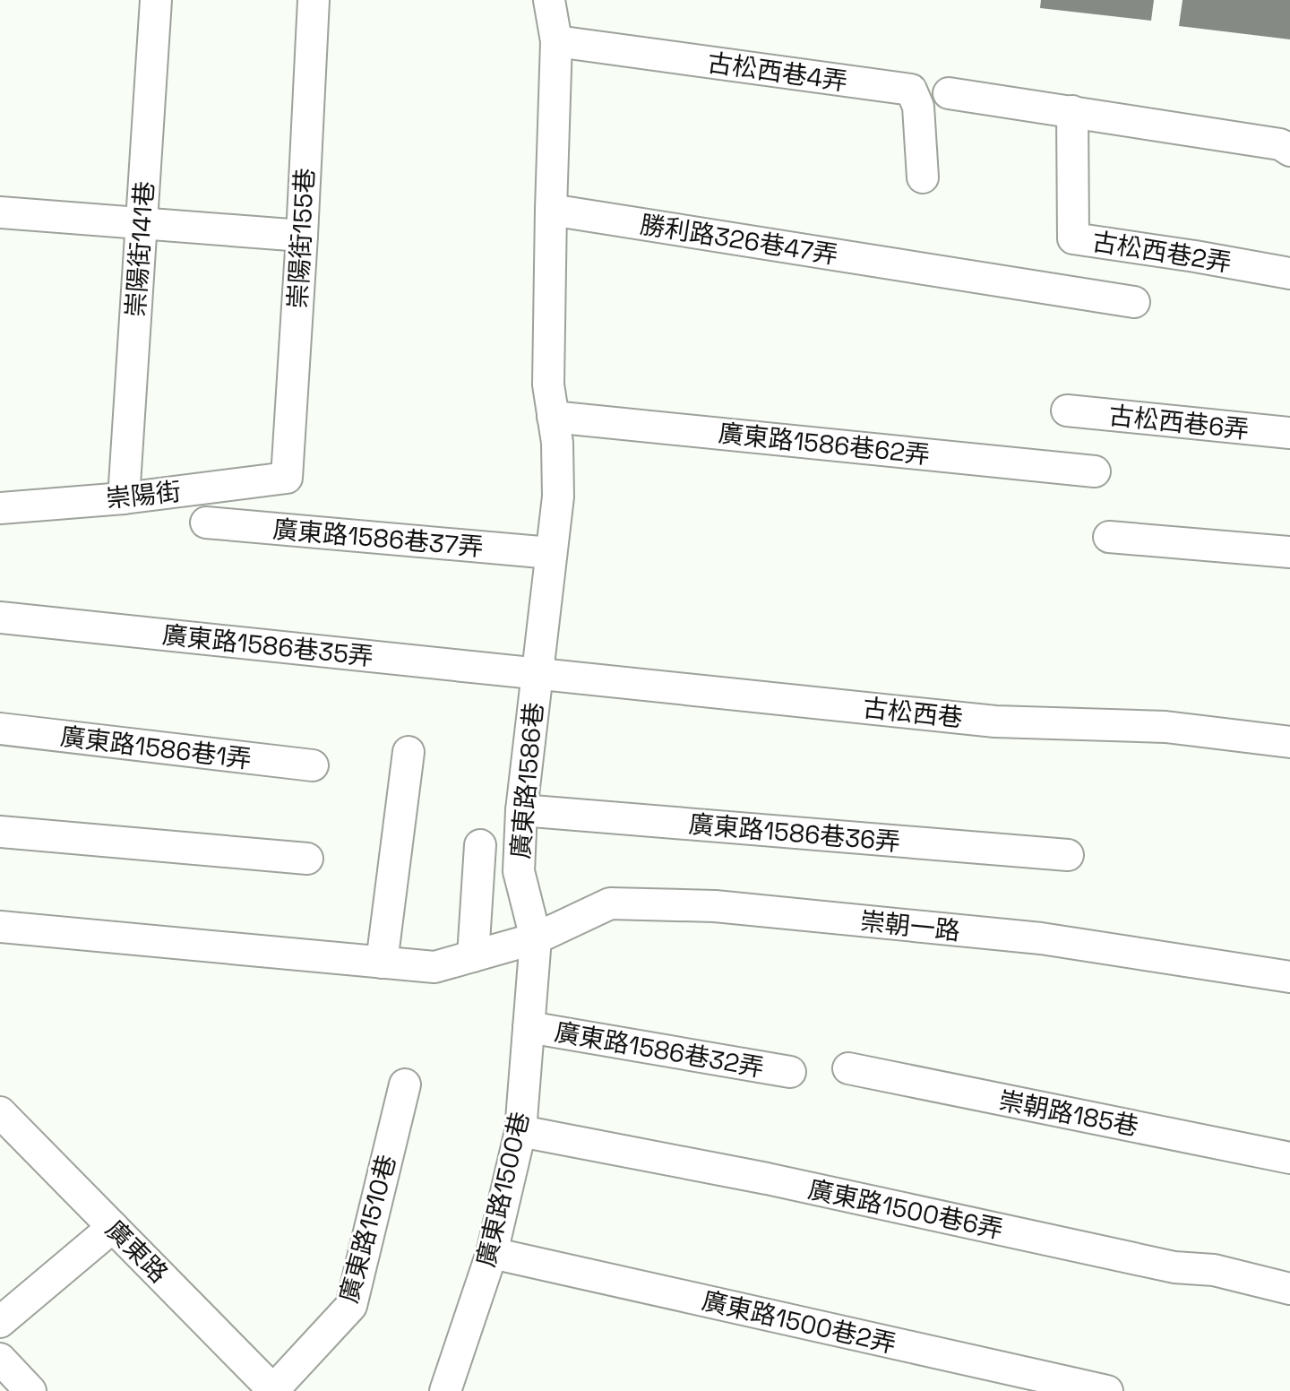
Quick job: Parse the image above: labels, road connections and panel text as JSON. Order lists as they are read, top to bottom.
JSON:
{
  "streets": {
    "street": [
      "古松西巷4弄",
      "崇陽街155巷",
      "勝利路326巷47弄",
      "崇陽街141巷",
      "古松西巷2弄",
      "古松西巷6弄",
      "廣東路1586巷62弄",
      "崇陽街",
      "廣東路1586巷37弄",
      "廣東路1586巷35弄",
      "古松西巷",
      "廣東路1586巷1弄",
      "廣東路1586巷",
      "廣東路1586巷36弄",
      "崇朝一路",
      "廣東路1586巷32弄",
      "崇朝路185巷",
      "廣東路1500巷",
      "廣東路1500巷6弄",
      "廣東路1510巷",
      "廣東路",
      "廣東路1500巷2弄"
    ]
  },
  "crossings": [
    ["崇陽街155巷", "崇陽街"],
    ["勝利路326巷47弄", "廣東路1586巷"],
    ["崇陽街141巷", "崇陽街"],
    ["廣東路1586巷62弄", "廣東路1586巷"],
    ["廣東路1586巷37弄", "廣東路1586巷"],
    ["廣東路1586巷35弄", "古松西巷"],
    ["廣東路1586巷35弄", "廣東路1586巷"],
    ["古松西巷", "廣東路1586巷"],
    ["廣東路1586巷", "廣東路1586巷36弄"],
    ["廣東路1586巷", "崇朝一路"],
    ["廣東路1586巷", "廣東路1500巷"],
    ["崇朝一路", "廣東路1500巷"],
    ["廣東路1586巷32弄", "廣東路1500巷"],
    ["廣東路1500巷", "廣東路1500巷6弄"],
    ["廣東路1500巷", "廣東路1500巷2弄"],
    ["廣東路1510巷", "廣東路"]
  ]
}
